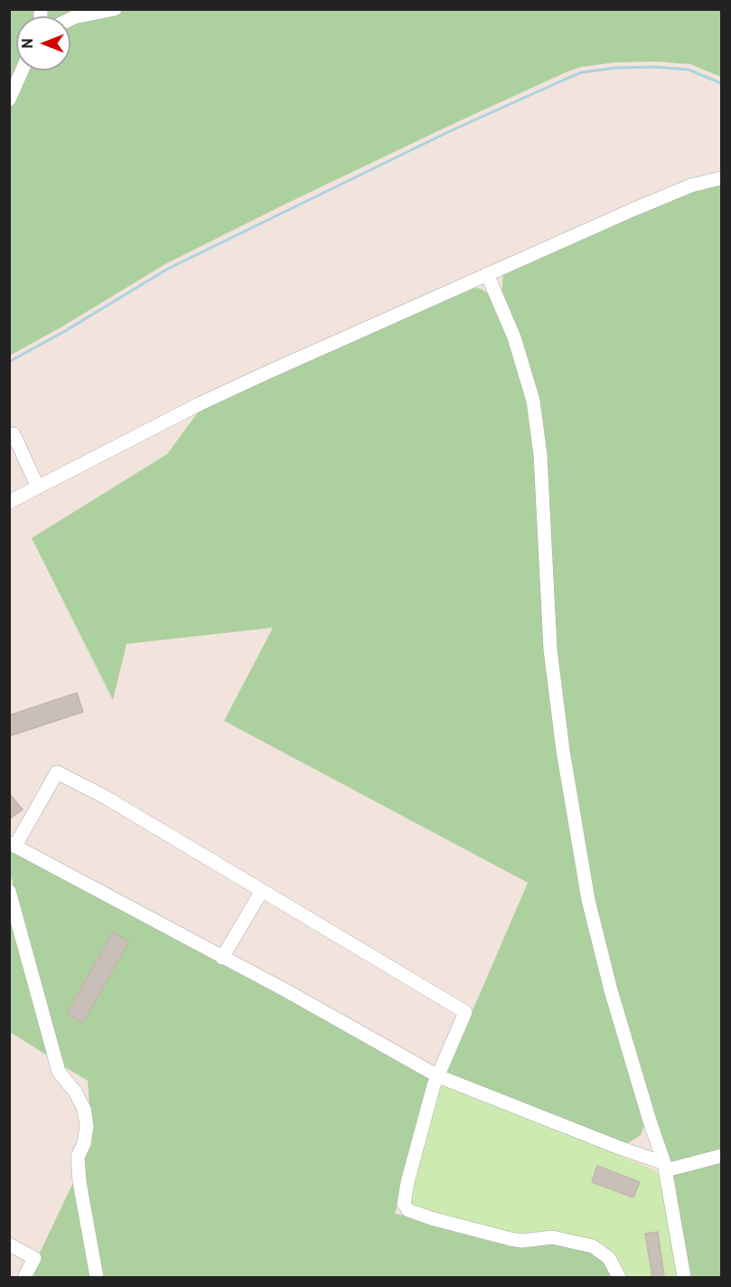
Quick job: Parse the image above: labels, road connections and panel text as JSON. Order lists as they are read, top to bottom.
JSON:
{
  "north": "left"
}
